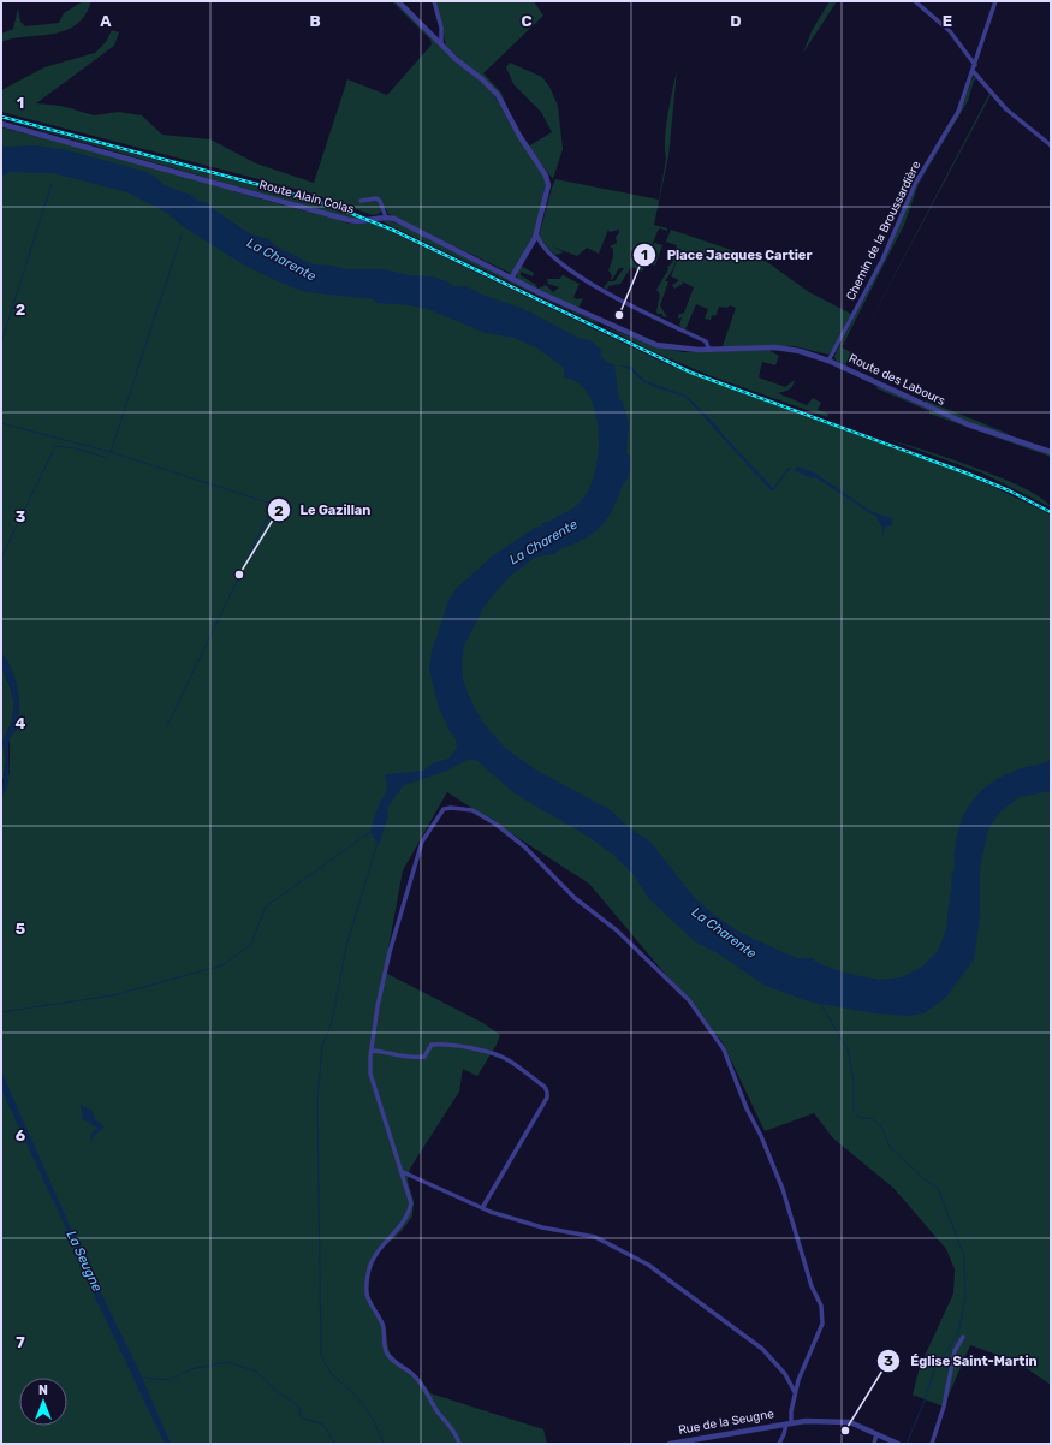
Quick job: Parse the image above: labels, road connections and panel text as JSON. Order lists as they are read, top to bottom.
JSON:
{
  "streets": {
    "street": [
      "Route Alain Colas",
      "Chemin de la Broussardière",
      "Route des Labours",
      "Rue de la Seugne"
    ]
  },
  "crossings": [
    ["Route Alain Colas", "Route des Labours"],
    ["Chemin de la Broussardière", "Route des Labours"]
  ],
  "water": ["La Charente", "La Seugne"],
  "places": ["Place Jacques Cartier", "Le Gazillan", "Église Saint-Martin"],
  "north": "top",
  "grid": {
    "columns": [
      "A",
      "B",
      "C",
      "D",
      "E"
    ],
    "rows": [
      "1",
      "2",
      "3",
      "4",
      "5",
      "6",
      "7"
    ]
  }
}
